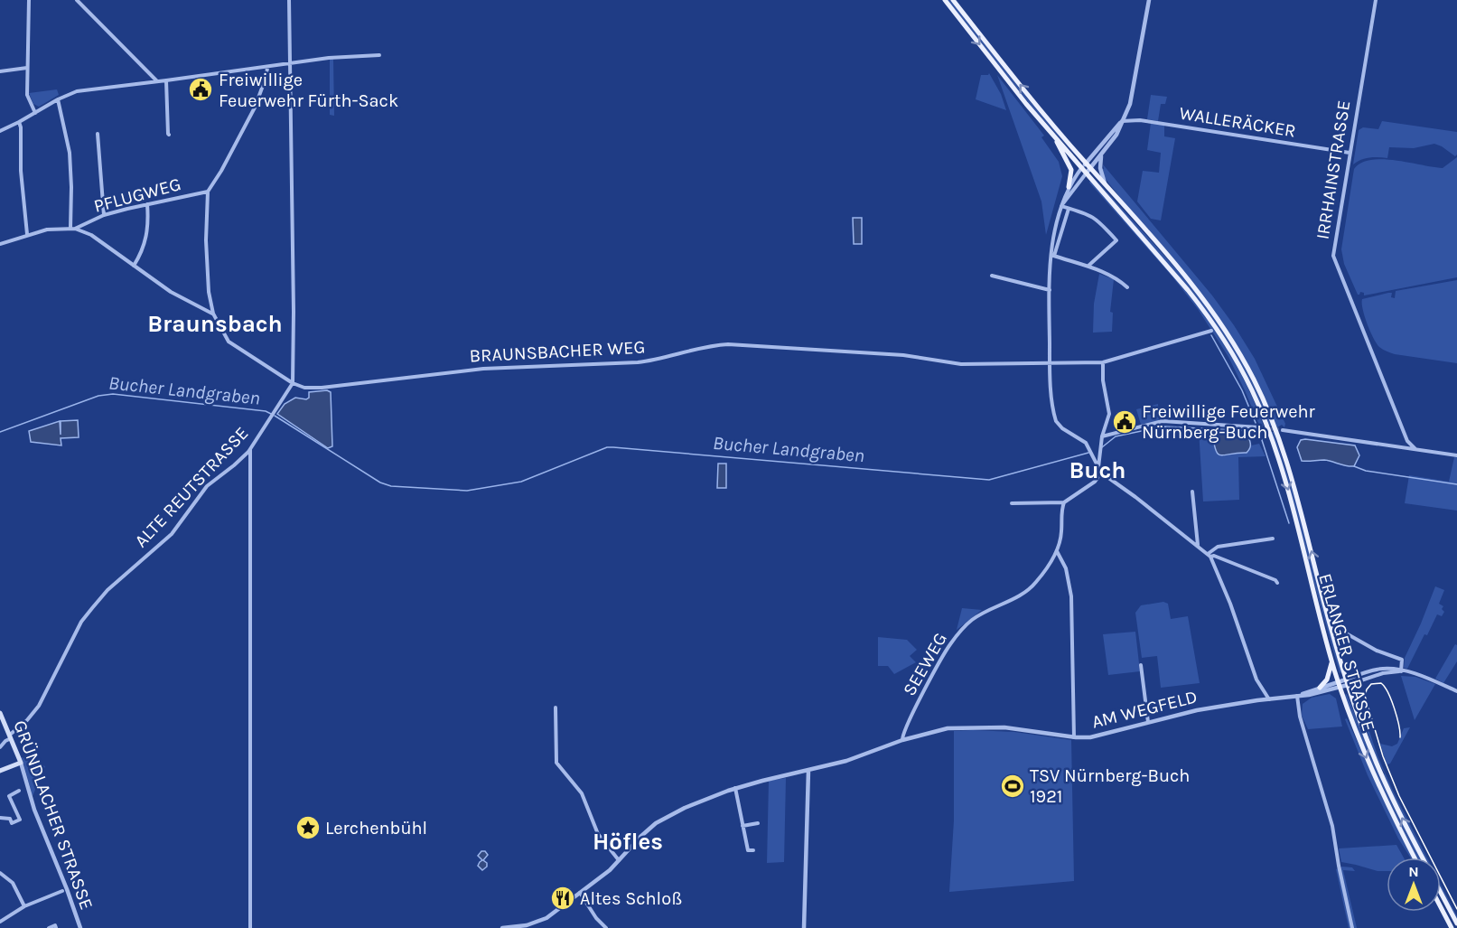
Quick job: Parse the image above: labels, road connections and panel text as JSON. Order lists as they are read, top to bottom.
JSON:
{
  "streets": {
    "main road": ["ERLANGER STRASSE", "GRÜNDLACHER STRASSE"],
    "street": [
      "WALLERÄCKER",
      "IRRHAINSTRASSE",
      "PFLUGWEG",
      "BRAUNSBACHER WEG",
      "ALTE REUTSTRASSE",
      "SEEWEG",
      "AM WEGFELD"
    ]
  },
  "crossings": [
    ["WALLERÄCKER", "IRRHAINSTRASSE"],
    ["BRAUNSBACHER WEG", "ALTE REUTSTRASSE"],
    ["ALTE REUTSTRASSE", "GRÜNDLACHER STRASSE"],
    ["ERLANGER STRASSE", "AM WEGFELD"],
    ["SEEWEG", "AM WEGFELD"]
  ],
  "districts": ["Braunsbach", "Buch", "Höfles"],
  "water": ["Bucher Landgraben"],
  "places": {
    "public building": ["Freiwillige Feuerwehr Fürth-Sack", "Freiwillige Feuerwehr Nürnberg-Buch"],
    "sports": ["TSV Nürnberg-Buch 1921"],
    "place": ["Lerchenbühl"],
    "restaurant": ["Altes Schloß"]
  },
  "north": "top"
}
